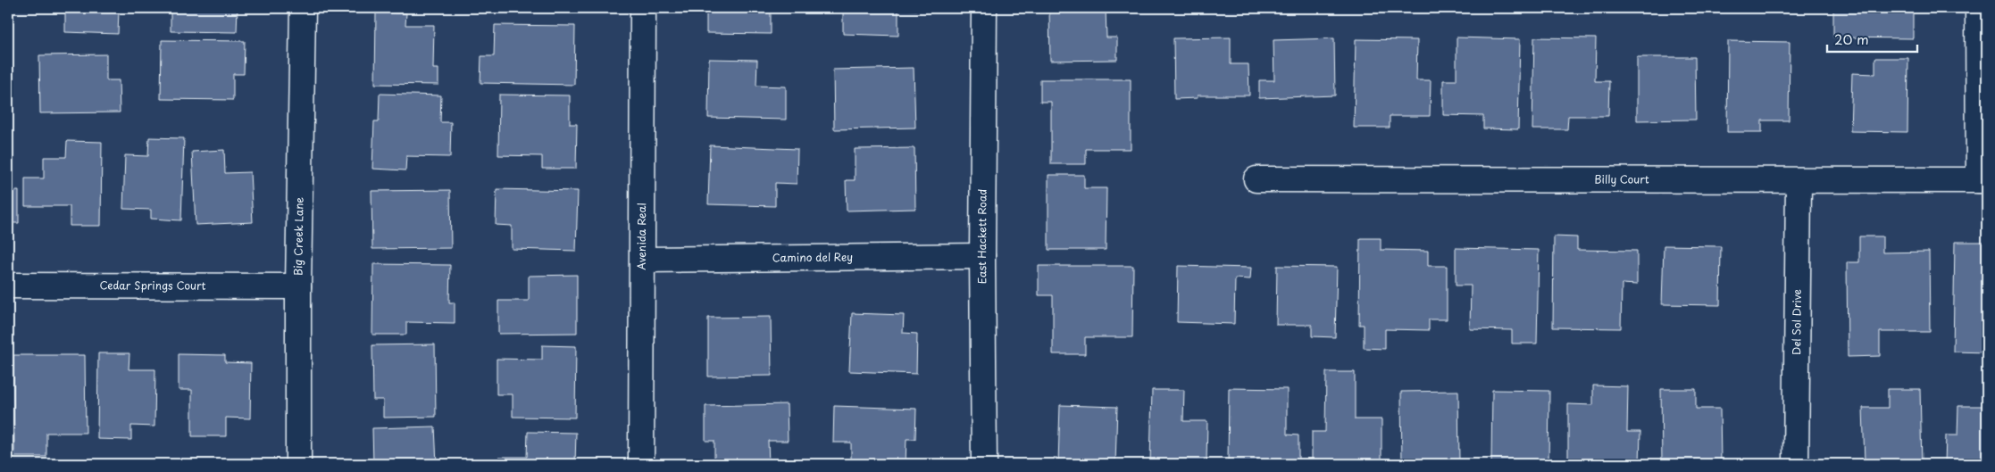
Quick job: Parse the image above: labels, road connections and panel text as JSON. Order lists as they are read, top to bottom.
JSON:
{
  "streets": {
    "street": [
      "Billy Court",
      "Big Creek Lane",
      "East Hackett Road",
      "Avenida Real",
      "Camino del Rey",
      "Cedar Springs Court",
      "Del Sol Drive"
    ]
  },
  "crossings": [
    ["Billy Court", "Del Sol Drive"],
    ["Big Creek Lane", "Cedar Springs Court"],
    ["East Hackett Road", "Camino del Rey"],
    ["Avenida Real", "Camino del Rey"]
  ],
  "scale_bar": "20 m"
}
